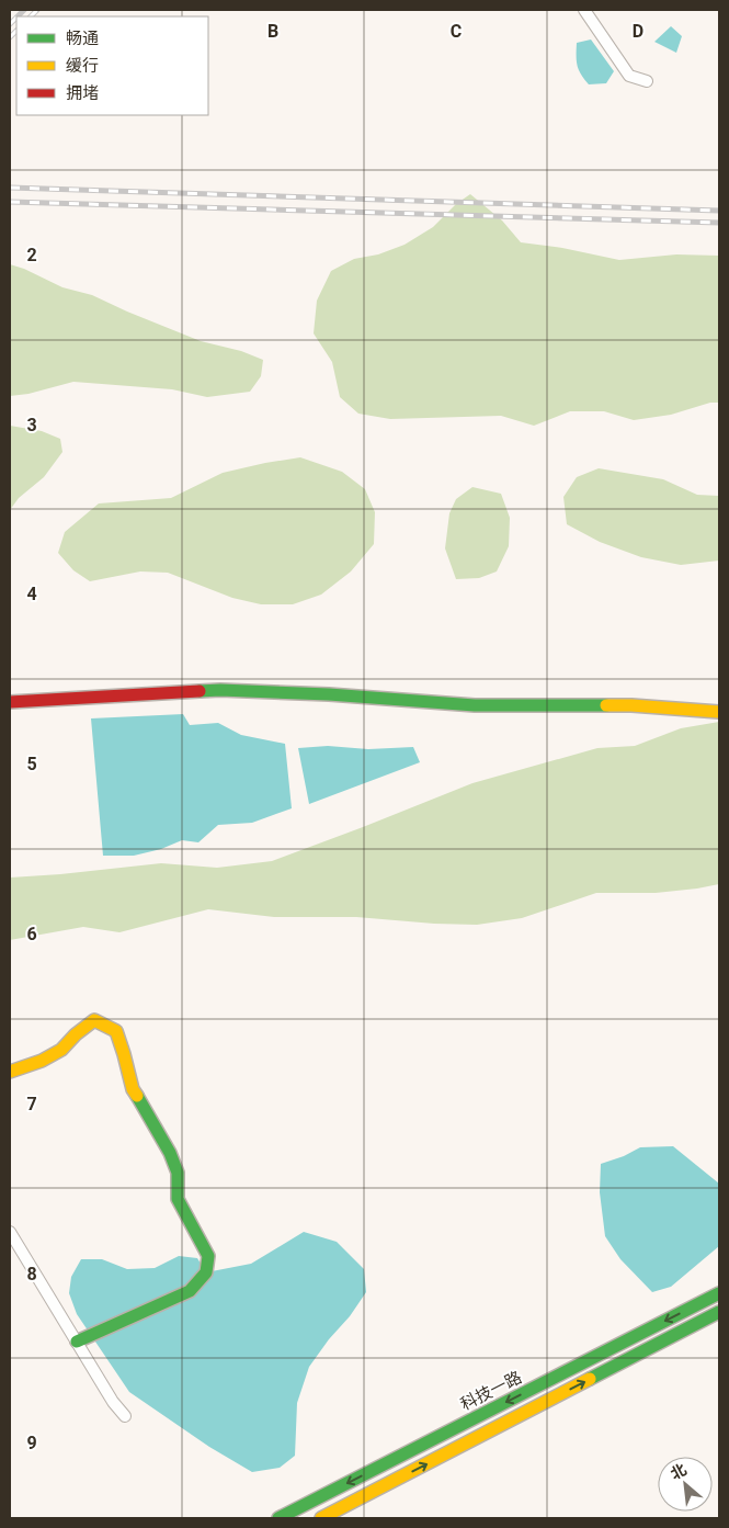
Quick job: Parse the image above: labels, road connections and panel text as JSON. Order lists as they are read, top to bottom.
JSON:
{
  "streets": {
    "street": ["科技一路"]
  },
  "legend": ["畅通", "缓行", "拥堵"],
  "north": "top left",
  "grid": {
    "columns": ["B", "C", "D"],
    "rows": [
      "2",
      "3",
      "4",
      "5",
      "6",
      "7",
      "8",
      "9"
    ]
  }
}
